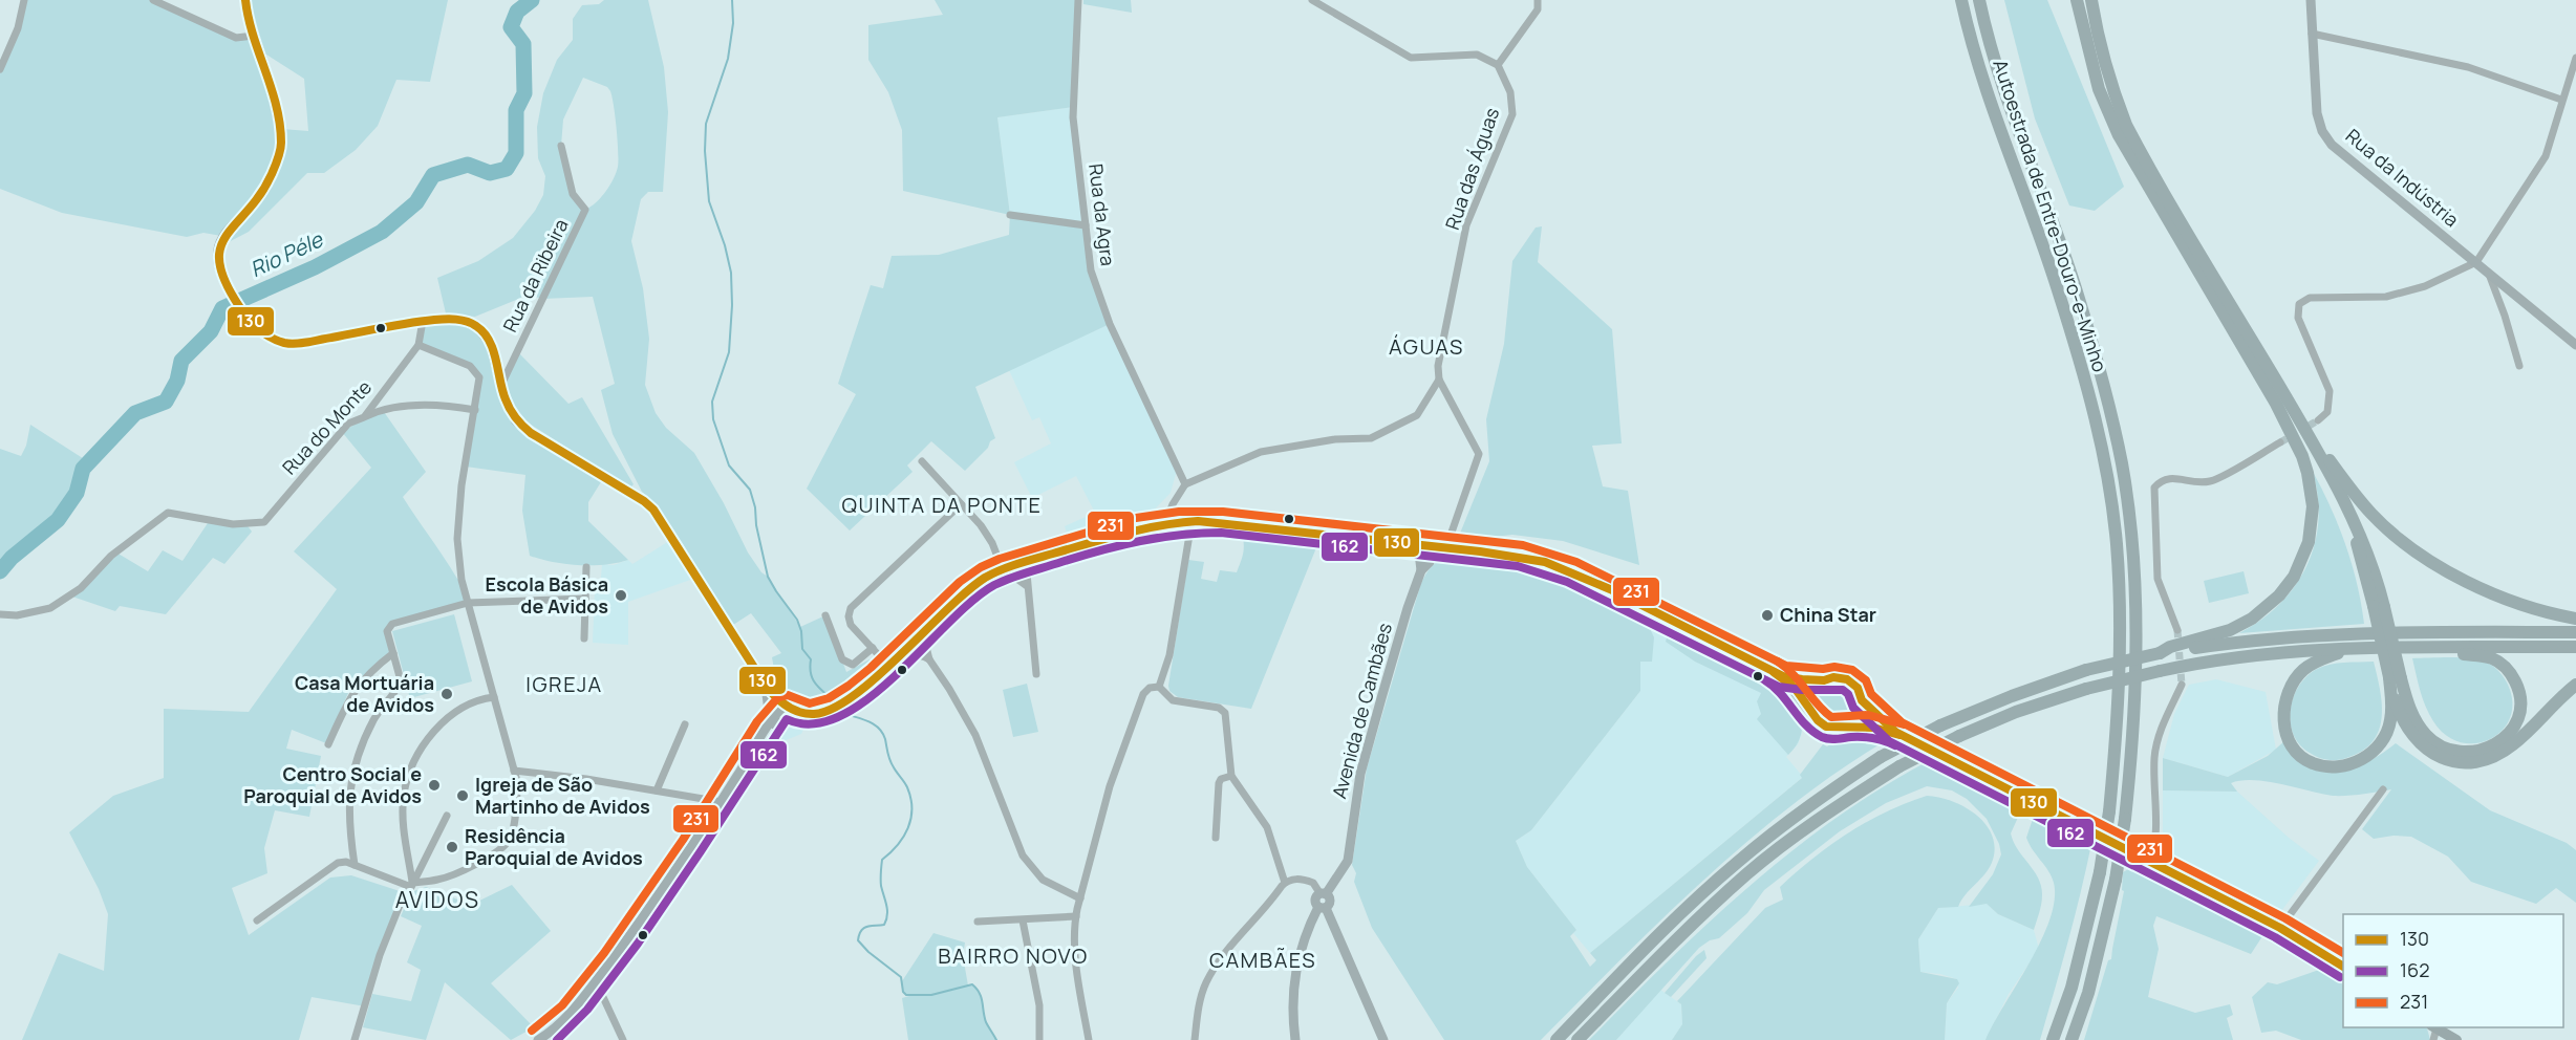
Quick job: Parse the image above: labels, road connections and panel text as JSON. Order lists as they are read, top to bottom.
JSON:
{
  "streets": {
    "highway": ["Autoestrada de Entre-Douro-e-Minho"],
    "street": [
      "Rua das Águas",
      "Rua da Indústria",
      "Rua da Agra",
      "Rua da Ribeira",
      "Rua do Monte",
      "Avenida de Cambães"
    ]
  },
  "districts": [
    "ÁGUAS",
    "QUINTA DA PONTE",
    "IGREJA",
    "AVIDOS",
    "BAIRRO NOVO",
    "CAMBÃES"
  ],
  "water": ["Rio Péle"],
  "places": [
    "Escola Básica de Avidos",
    "China Star",
    "Casa Mortuária de Avidos",
    "Centro Social e Paroquial de Avidos",
    "Igreja de São Martinho de Avidos",
    "Residência Paroquial de Avidos"
  ],
  "lines": ["transit line 130", "transit line 231", "transit line 162"],
  "legend": ["130", "162", "231"]
}
